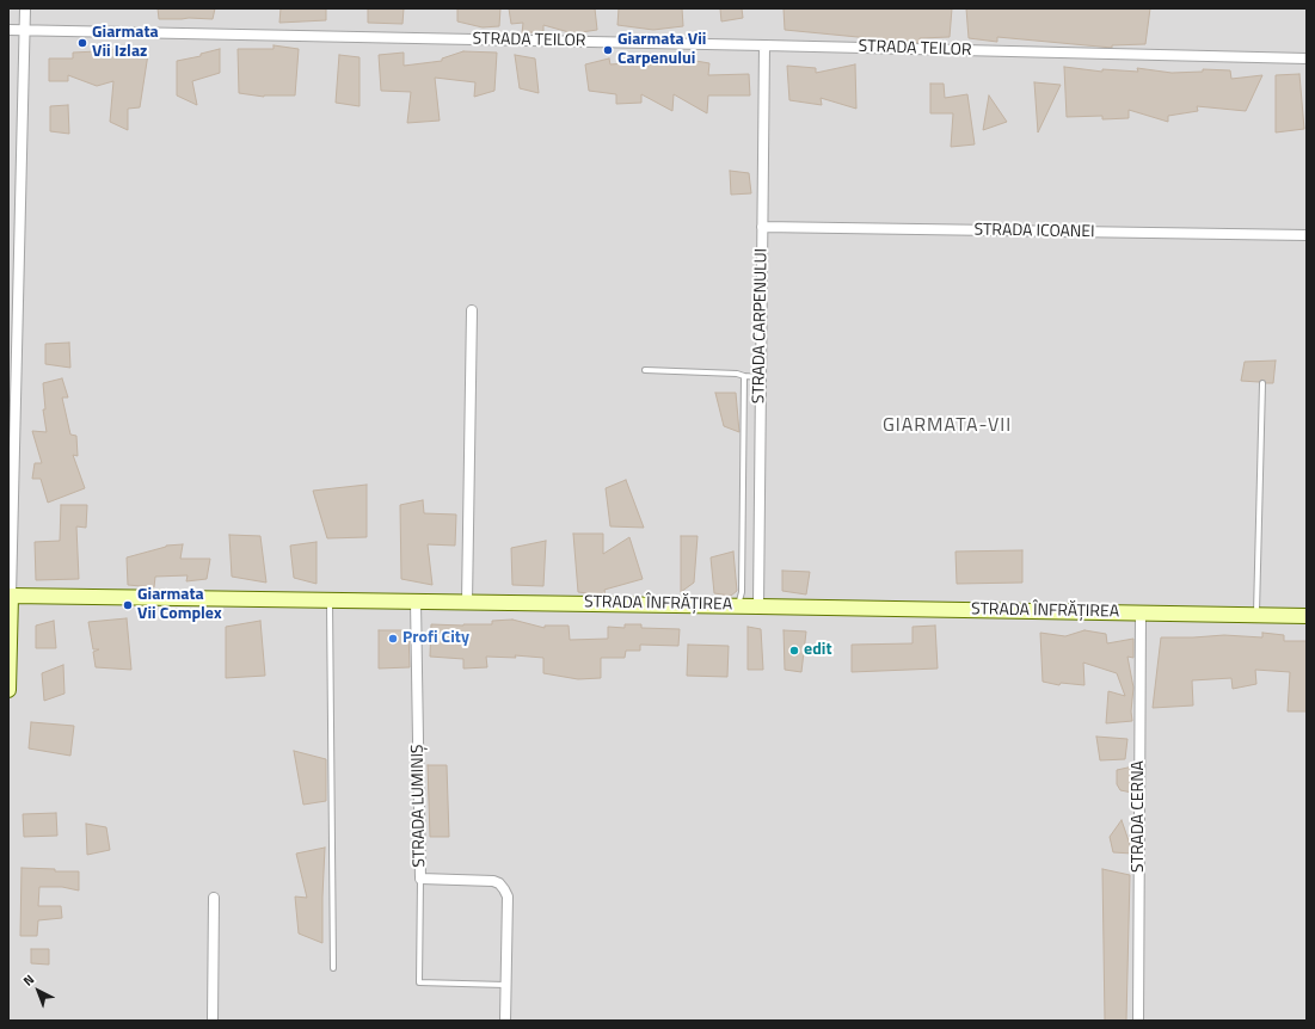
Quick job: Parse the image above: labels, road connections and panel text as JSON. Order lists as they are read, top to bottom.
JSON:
{
  "streets": {
    "street": [
      "STRADA TEILOR",
      "STRADA ICOANEI",
      "STRADA CARPENULUI",
      "STRADA ÎNFRĂȚIREA",
      "STRADA LUMINIȘ",
      "STRADA CERNA"
    ]
  },
  "crossings": [
    ["STRADA TEILOR", "STRADA CARPENULUI"],
    ["STRADA ICOANEI", "STRADA CARPENULUI"],
    ["STRADA CARPENULUI", "STRADA ÎNFRĂȚIREA"],
    ["STRADA ÎNFRĂȚIREA", "STRADA LUMINIȘ"],
    ["STRADA ÎNFRĂȚIREA", "STRADA CERNA"]
  ],
  "districts": ["GIARMATA-VII"],
  "places": [
    "Giarmata Vii Izlaz",
    "Giarmata Vii Carpenului",
    "Giarmata Vii Complex",
    "Profi City",
    "edit"
  ],
  "north": "top left"
}
